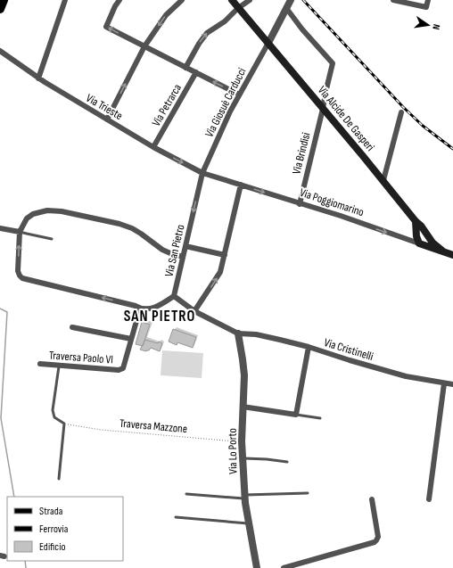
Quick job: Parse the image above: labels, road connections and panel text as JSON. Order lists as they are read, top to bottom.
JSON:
{
  "streets": {
    "main road": ["Via Alcide De Gasperi", "Via Poggiomarino"],
    "street": [
      "Via Giosuè Carducci",
      "Via Petrarca",
      "Via Trieste",
      "Via Brindisi",
      "Via San Pietro",
      "Via Cristinelli",
      "Traversa Paolo VI",
      "Via Lo Porto"
    ],
    "path": ["Traversa Mazzone"]
  },
  "crossings": [
    ["Via Giosuè Carducci", "Via Trieste"],
    ["Via Giosuè Carducci", "Via Alcide De Gasperi"],
    ["Via Giosuè Carducci", "Via Poggiomarino"],
    ["Via Giosuè Carducci", "Via San Pietro"],
    ["Via Petrarca", "Via Trieste"],
    ["Via Trieste", "Via Poggiomarino"],
    ["Via Trieste", "Via San Pietro"],
    ["Via Alcide De Gasperi", "Via Brindisi"],
    ["Via Alcide De Gasperi", "Via Poggiomarino"],
    ["Via Brindisi", "Via Poggiomarino"],
    ["Via Poggiomarino", "Via San Pietro"],
    ["Via Cristinelli", "Via Lo Porto"],
    ["Traversa Mazzone", "Via Lo Porto"]
  ],
  "one_way": ["Via Poggiomarino"],
  "districts": ["SAN PIETRO"],
  "legend": ["Strada", "Ferrovia", "Edificio"],
  "north": "right"
}
